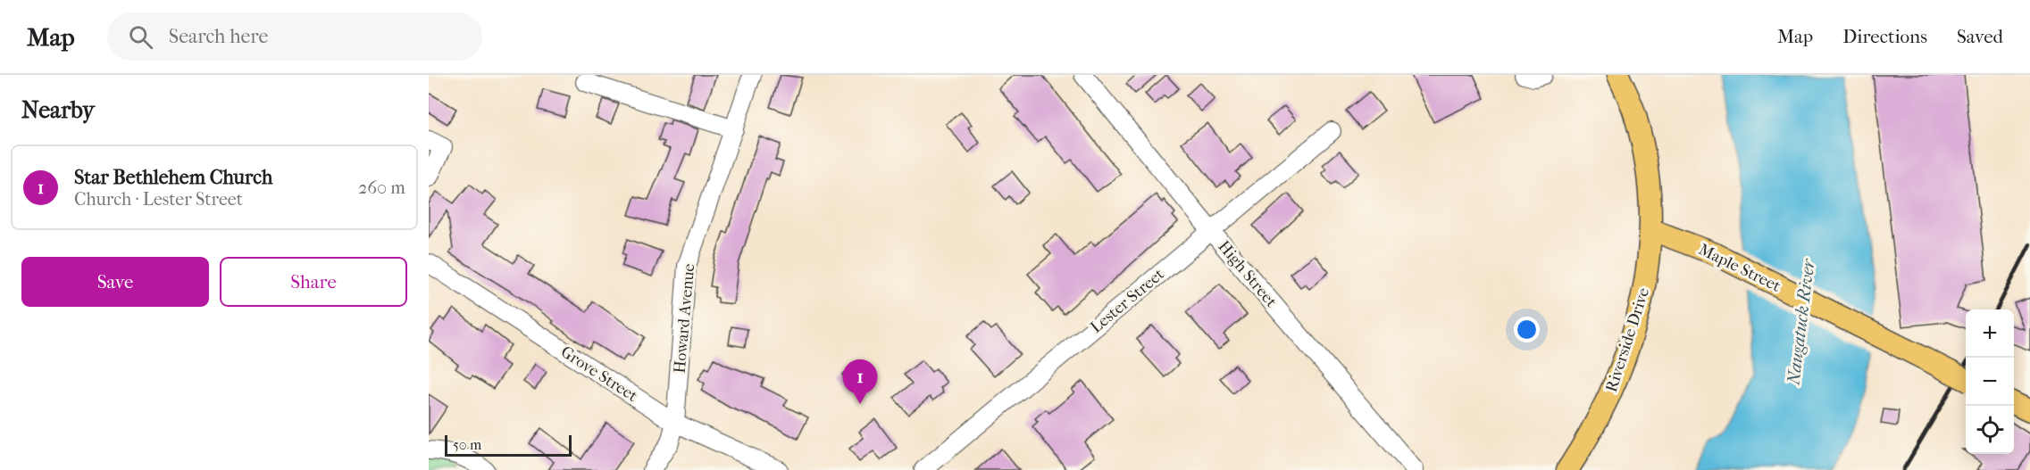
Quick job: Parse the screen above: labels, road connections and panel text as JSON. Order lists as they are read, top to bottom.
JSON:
{
  "streets": {
    "main road": ["Maple Street", "Riverside Drive"],
    "street": [
      "High Street",
      "Lester Street",
      "Howard Avenue",
      "Grove Street"
    ]
  },
  "crossings": [
    ["Maple Street", "Riverside Drive"],
    ["High Street", "Lester Street"],
    ["Howard Avenue", "Grove Street"]
  ],
  "water": ["Naugatuck River"],
  "scale_bar": "50 m",
  "page": {
    "header": "Map",
    "search": "Search here",
    "nav": ["Map", "Directions", "Saved"],
    "heading": "Nearby",
    "list": [
      {
        "mark": "1",
        "name": "Star Bethlehem Church",
        "note": "Church · Lester Street",
        "value": "260 m"
      }
    ],
    "buttons": ["Save", "Share"],
    "map_buttons": ["+", "−"],
    "pins": "1",
    "scale": "50 m"
  }
}
